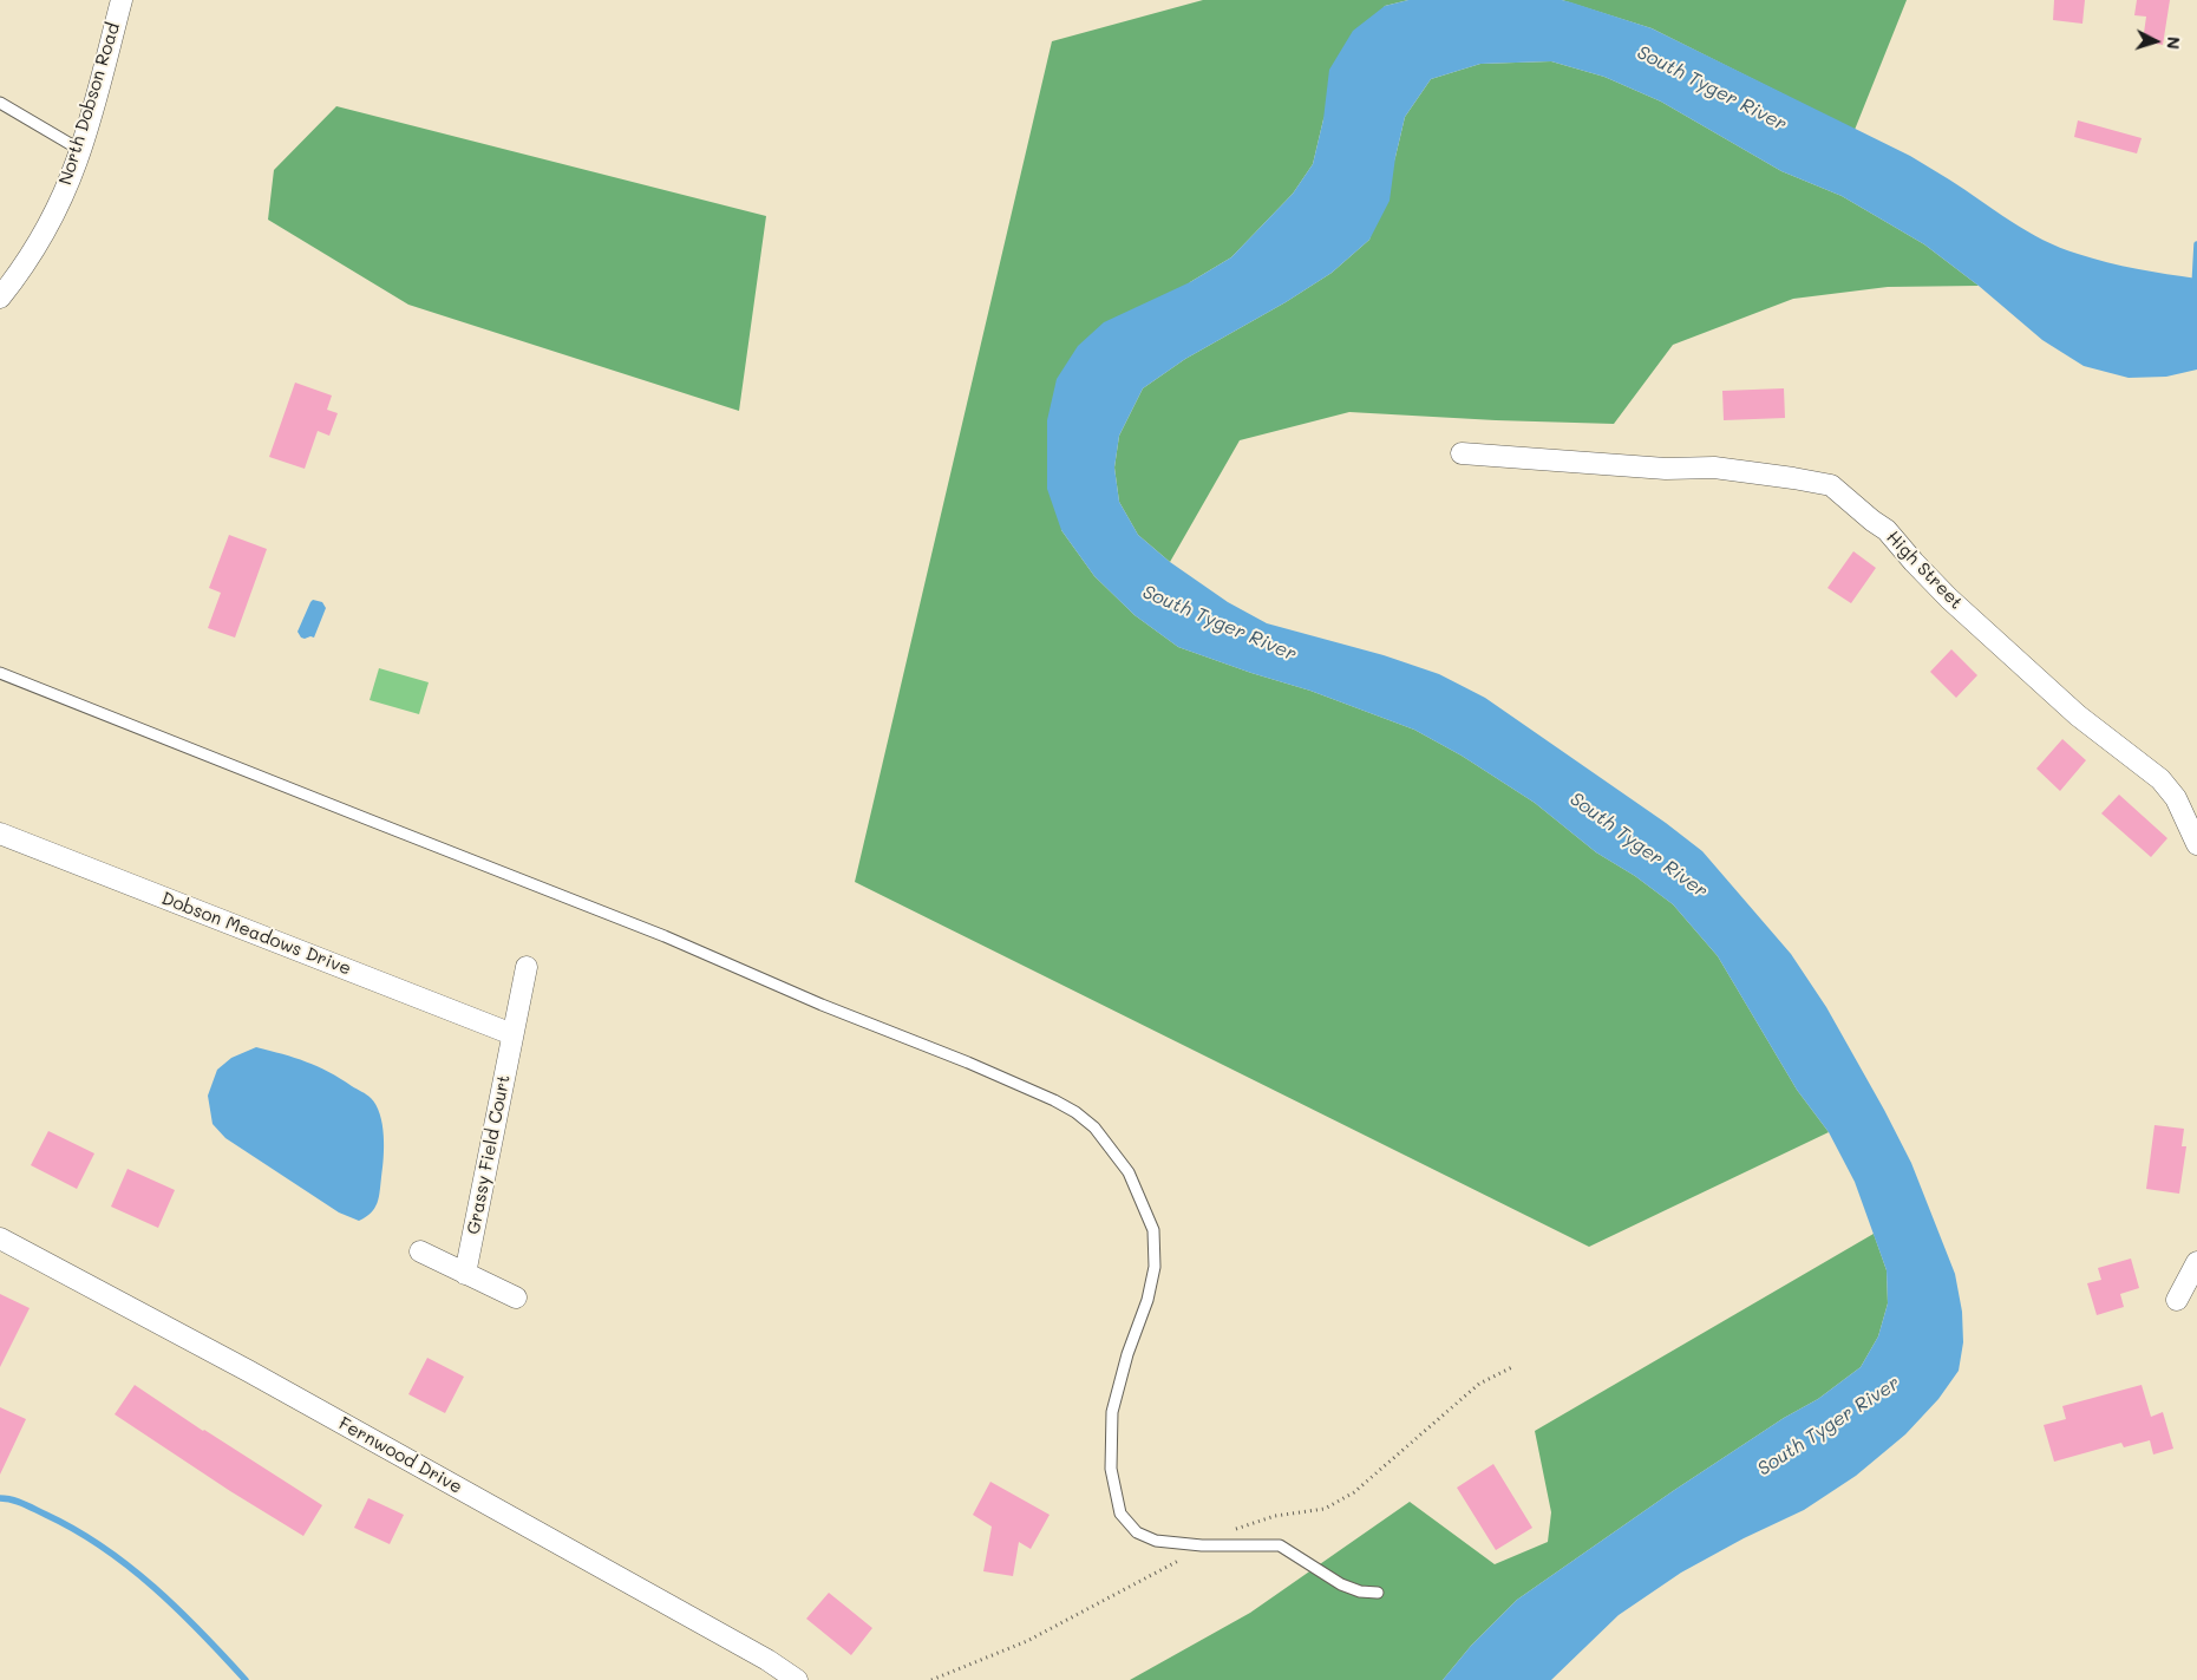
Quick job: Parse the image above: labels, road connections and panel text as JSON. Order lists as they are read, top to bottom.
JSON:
{
  "streets": {
    "street": [
      "North Dobson Road",
      "High Street",
      "Dobson Meadows Drive",
      "Grassy Field Court",
      "Fernwood Drive"
    ]
  },
  "crossings": [
    ["Dobson Meadows Drive", "Grassy Field Court"]
  ],
  "water": ["South Tyger River"],
  "north": "right"
}
